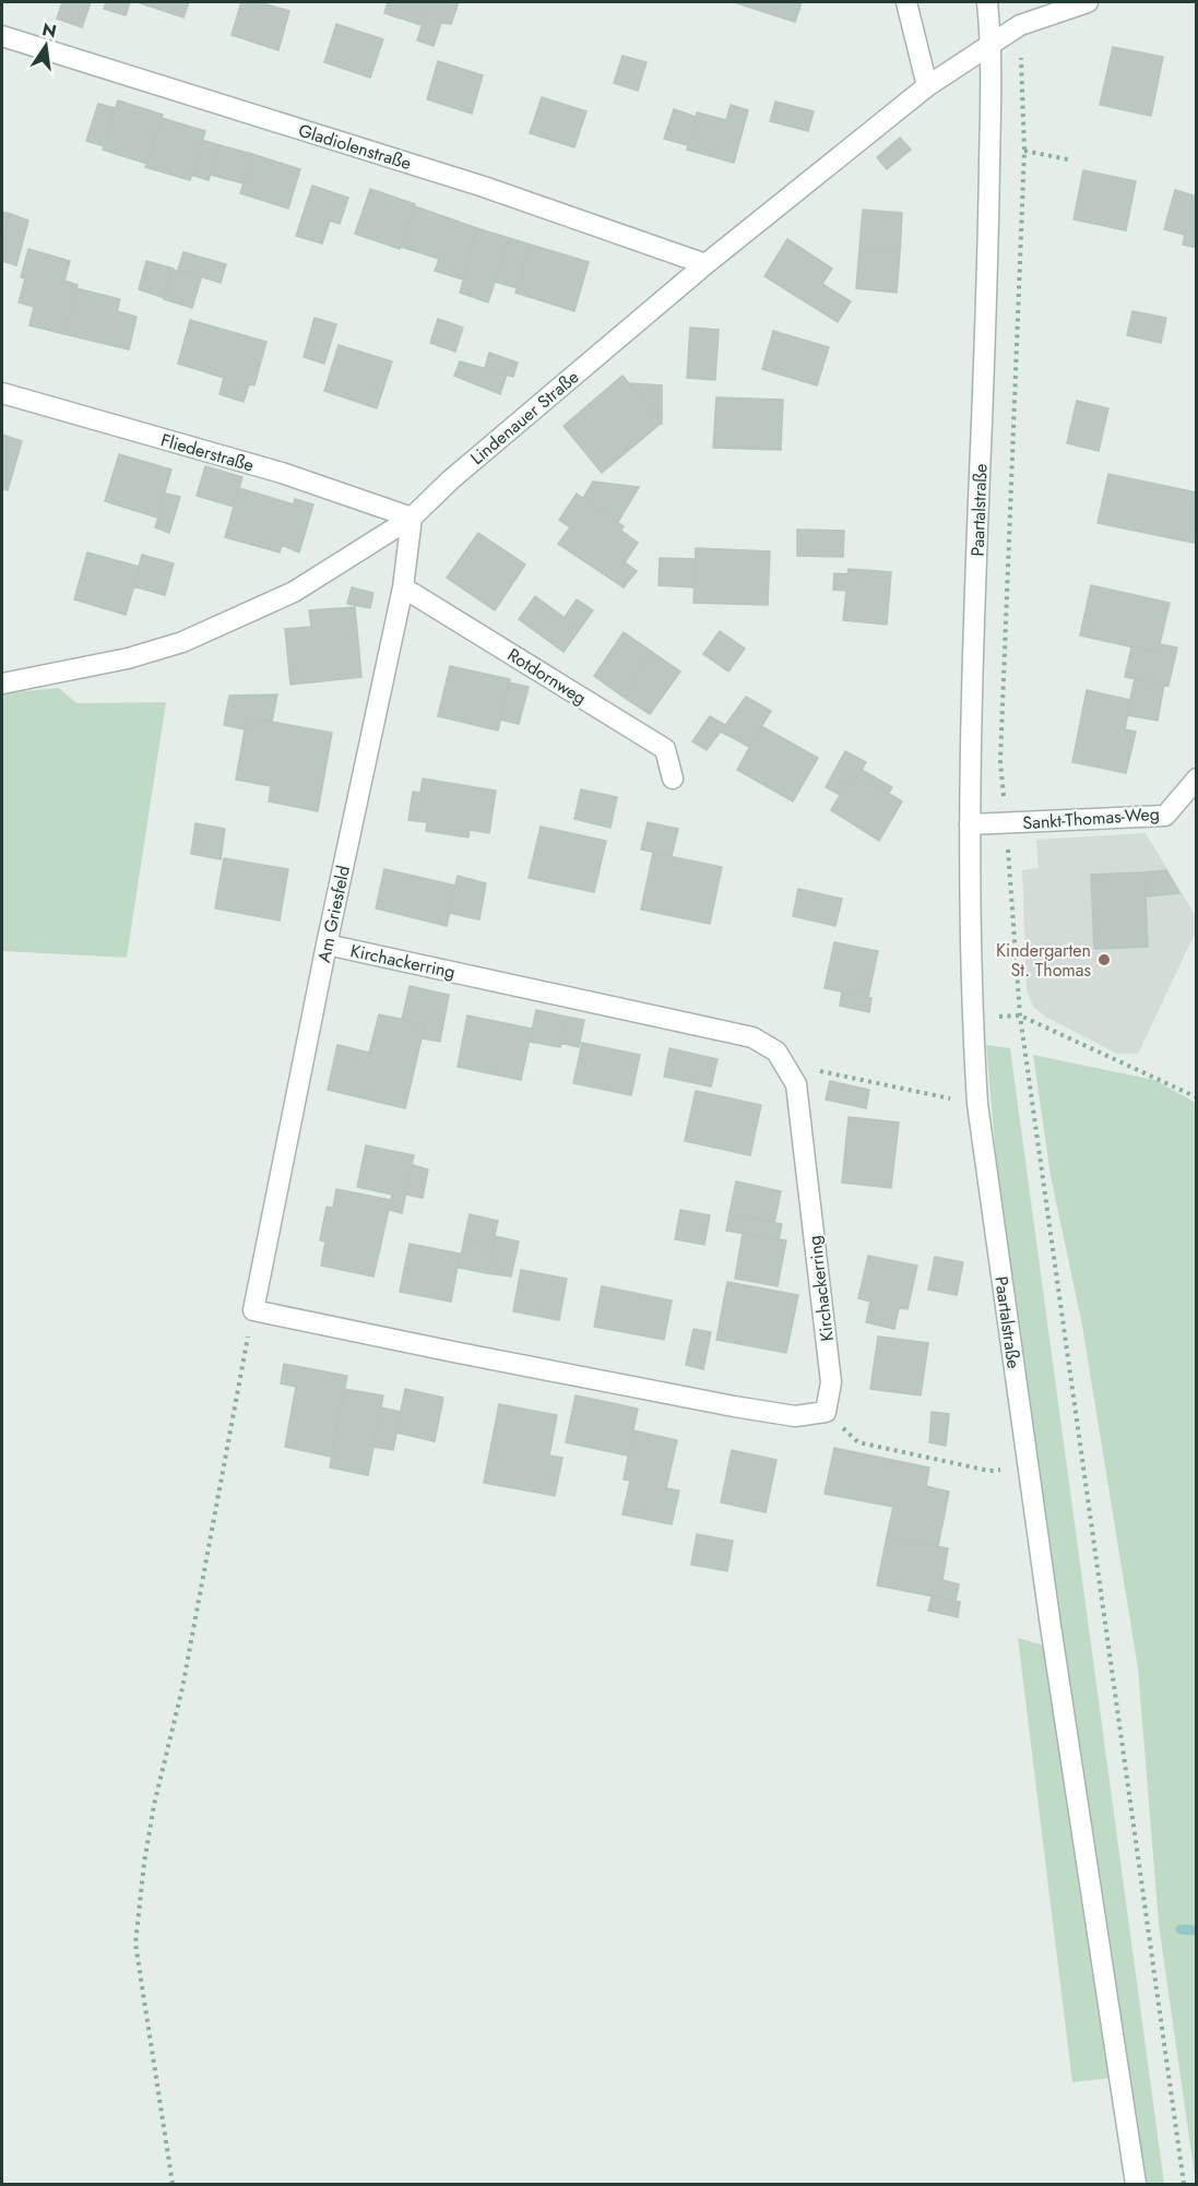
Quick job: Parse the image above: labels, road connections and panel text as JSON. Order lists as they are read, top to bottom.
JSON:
{
  "streets": {
    "street": [
      "Gladiolenstraße",
      "Lindenauer Straße",
      "Fliederstraße",
      "Paartalstraße",
      "Rotdornweg",
      "Sankt-Thomas-Weg",
      "Am Griesfeld",
      "Kirchackerring"
    ]
  },
  "crossings": [
    ["Gladiolenstraße", "Lindenauer Straße"],
    ["Lindenauer Straße", "Fliederstraße"],
    ["Lindenauer Straße", "Paartalstraße"],
    ["Lindenauer Straße", "Am Griesfeld"],
    ["Fliederstraße", "Am Griesfeld"],
    ["Paartalstraße", "Sankt-Thomas-Weg"],
    ["Rotdornweg", "Am Griesfeld"],
    ["Am Griesfeld", "Kirchackerring"]
  ],
  "places": ["Kindergarten St. Thomas"],
  "north": "top"
}
